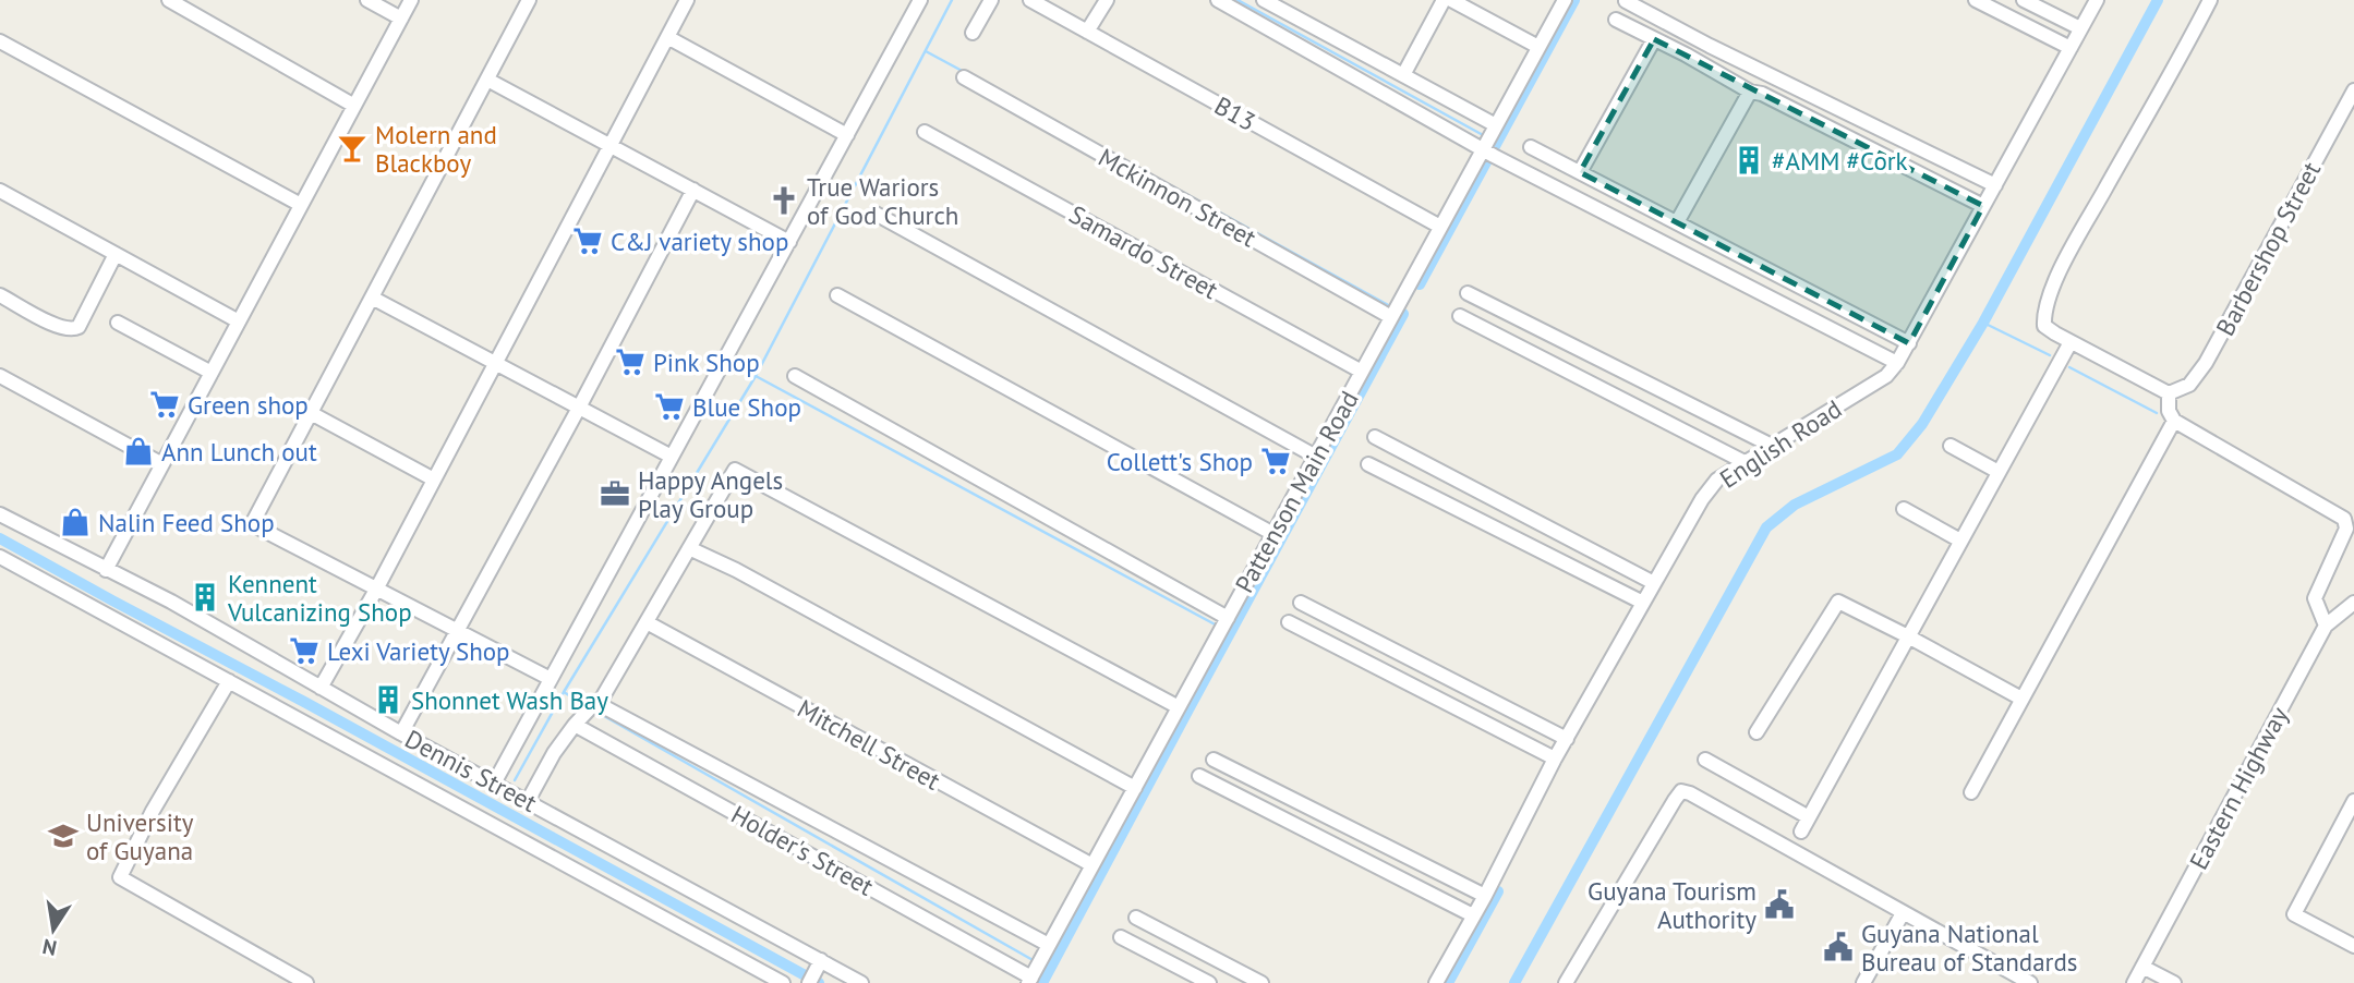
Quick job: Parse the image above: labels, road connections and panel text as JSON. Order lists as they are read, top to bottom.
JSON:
{
  "streets": {
    "street": [
      "B13",
      "Mckinnon Street",
      "Barbershop Street",
      "Samardo Street",
      "English Road",
      "Pattenson Main Road",
      "Mitchell Street",
      "Dennis Street",
      "Eastern Highway",
      "Holder's Street"
    ]
  },
  "crossings": [
    ["B13", "Pattenson Main Road"],
    ["Mckinnon Street", "Pattenson Main Road"],
    ["Samardo Street", "Pattenson Main Road"],
    ["Pattenson Main Road", "Mitchell Street"],
    ["Pattenson Main Road", "Holder's Street"]
  ],
  "places": {
    "bar": ["Molern and Blackboy"],
    "building": ["#AMM #Cork", "Kennent Vulcanizing Shop", "Shonnet Wash Bay"],
    "church": ["True Wariors of God Church"],
    "supermarket": [
      "C&J variety shop",
      "Pink Shop",
      "Green shop",
      "Blue Shop",
      "Collett's Shop",
      "Lexi Variety Shop"
    ],
    "shop": ["Ann Lunch out", "Nalin Feed Shop"],
    "office": ["Happy Angels Play Group"],
    "school or university": ["University of Guyana"],
    "public building": ["Guyana Tourism Authority", "Guyana National Bureau of Standards"]
  },
  "north": "bottom"
}
